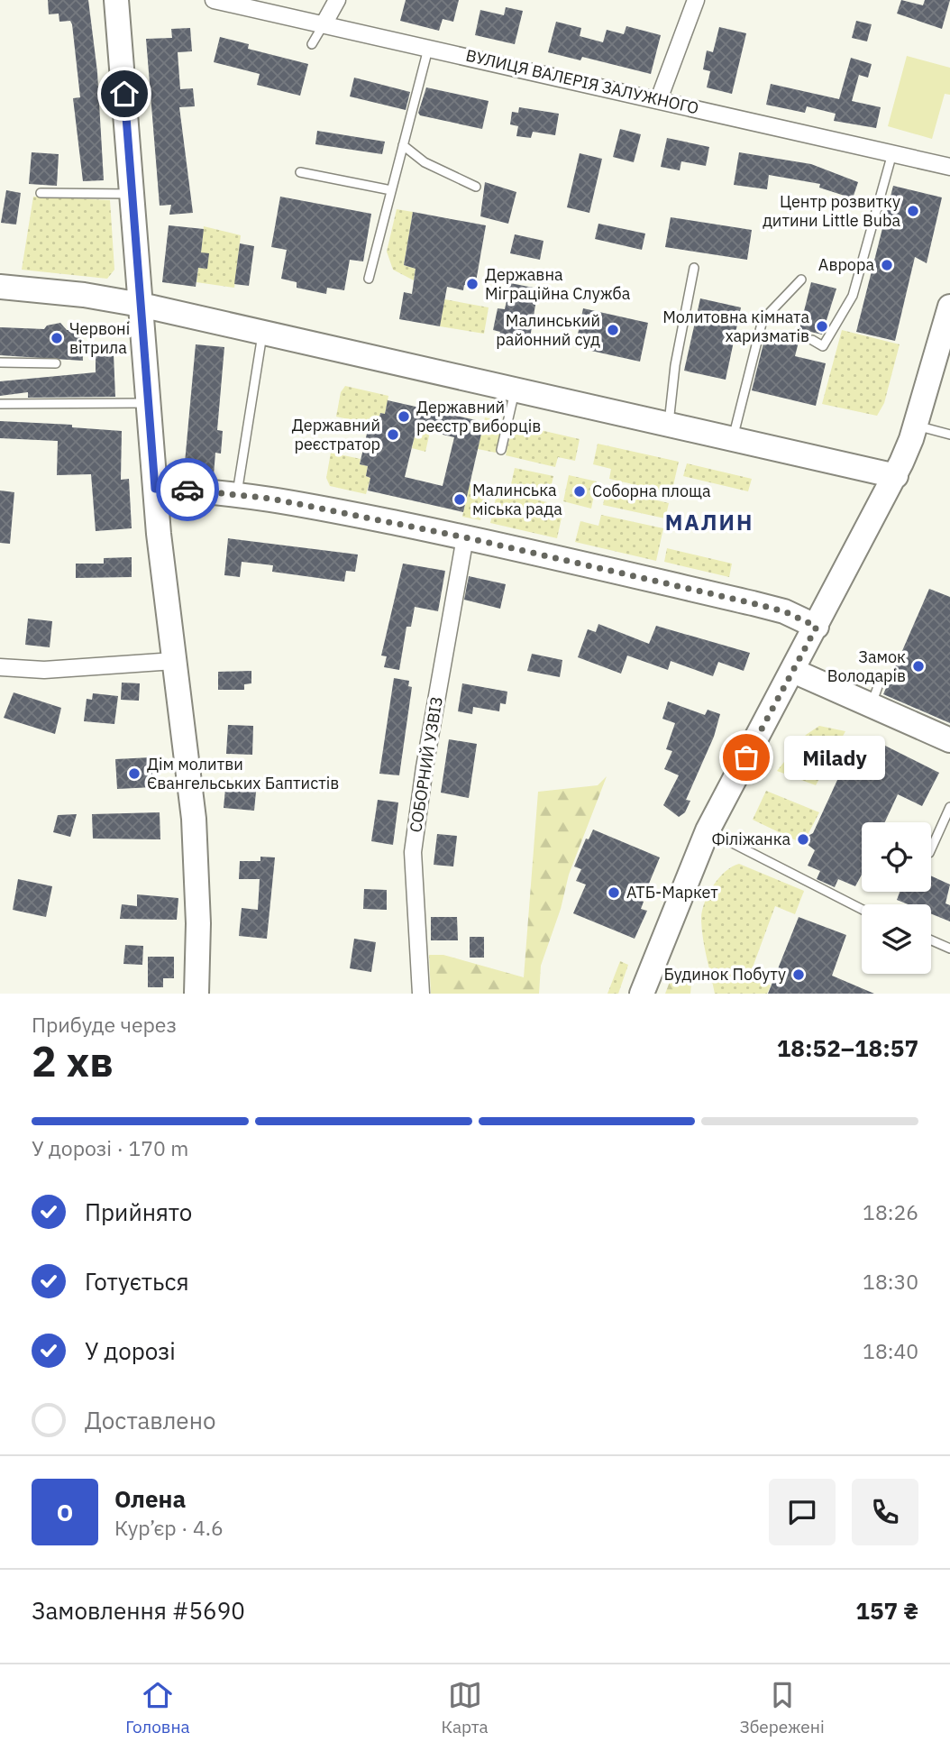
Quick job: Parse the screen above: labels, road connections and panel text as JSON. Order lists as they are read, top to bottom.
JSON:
{
  "streets": {
    "street": ["ВУЛИЦЯ ВАЛЕРІЯ ЗАЛУЖНОГО", "СОБОРНИЙ УЗВІЗ"]
  },
  "districts": ["МАЛИН"],
  "places": [
    "Центр розвитку дитини Little Buba",
    "Аврора",
    "Державна Міграційна Служба",
    "Молитовна кімната харизматів",
    "Малинський районний суд",
    "Червоні вітрила",
    "Державний реєстр виборців",
    "Державний реєстратор",
    "Соборна площа",
    "Малинська міська рада",
    "Замок Володарів",
    "Milady",
    "Дім молитви Євангельських Баптистів",
    "Філіжанка",
    "АТБ-Маркет",
    "Будинок Побуту"
  ],
  "page": {
    "bubble": "Milady",
    "heading": ["2 хв", "Прибуде через", "18:52–18:57"],
    "panel": [
      "Олена",
      "Кур’єр · 4.6",
      "Замовлення #5690",
      "157 ₴"
    ],
    "bar": "У дорозі · 170 m",
    "list": [
      ["Прийнято", "18:26"],
      ["Готується", "18:30"],
      ["У дорозі", "18:40"],
      "Доставлено"
    ],
    "round": "О",
    "tabs": ["Головна", "Карта", "Збережені"]
  }
}
